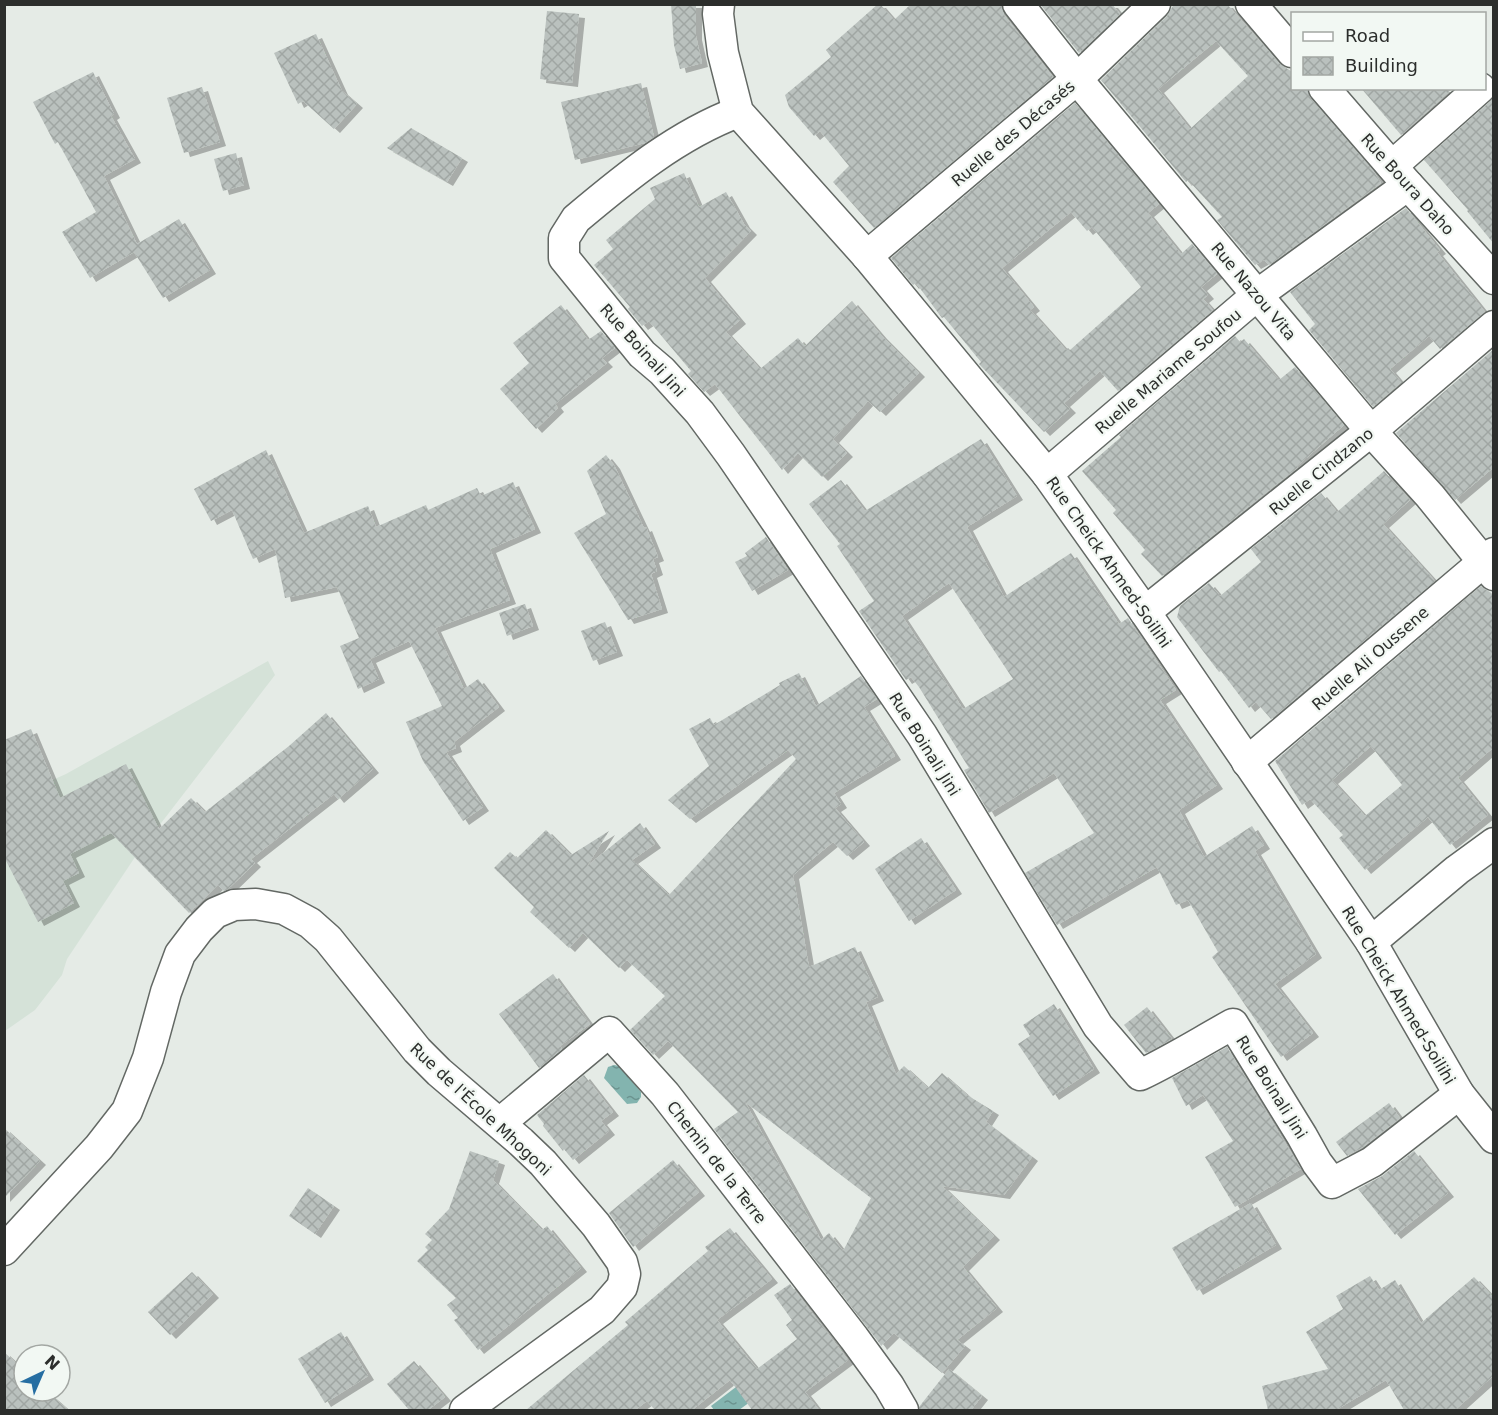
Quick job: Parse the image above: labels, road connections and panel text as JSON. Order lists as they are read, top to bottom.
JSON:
{
  "streets": {
    "street": [
      "Ruelle des Décasés",
      "Rue Boura Daho",
      "Rue Nazou Vita",
      "Rue Boinali Jini",
      "Ruelle Mariame Soufou",
      "Ruelle Cindzano",
      "Rue Cheick Ahmed-Soilihi",
      "Ruelle Ali Oussene",
      "Rue de l'École Mhogoni",
      "Chemin de la Terre"
    ]
  },
  "crossings": [
    ["Ruelle des Décasés", "Rue Nazou Vita"],
    ["Ruelle des Décasés", "Rue Cheick Ahmed-Soilihi"],
    ["Rue Boura Daho", "Ruelle Mariame Soufou"],
    ["Rue Nazou Vita", "Ruelle Mariame Soufou"],
    ["Rue Nazou Vita", "Ruelle Cindzano"],
    ["Rue Nazou Vita", "Ruelle Ali Oussene"],
    ["Rue Boinali Jini", "Rue Cheick Ahmed-Soilihi"],
    ["Ruelle Mariame Soufou", "Rue Cheick Ahmed-Soilihi"],
    ["Ruelle Cindzano", "Rue Cheick Ahmed-Soilihi"],
    ["Rue Cheick Ahmed-Soilihi", "Ruelle Ali Oussene"],
    ["Rue de l'École Mhogoni", "Chemin de la Terre"]
  ],
  "legend": ["Road", "Building"],
  "north": "top right"
}
